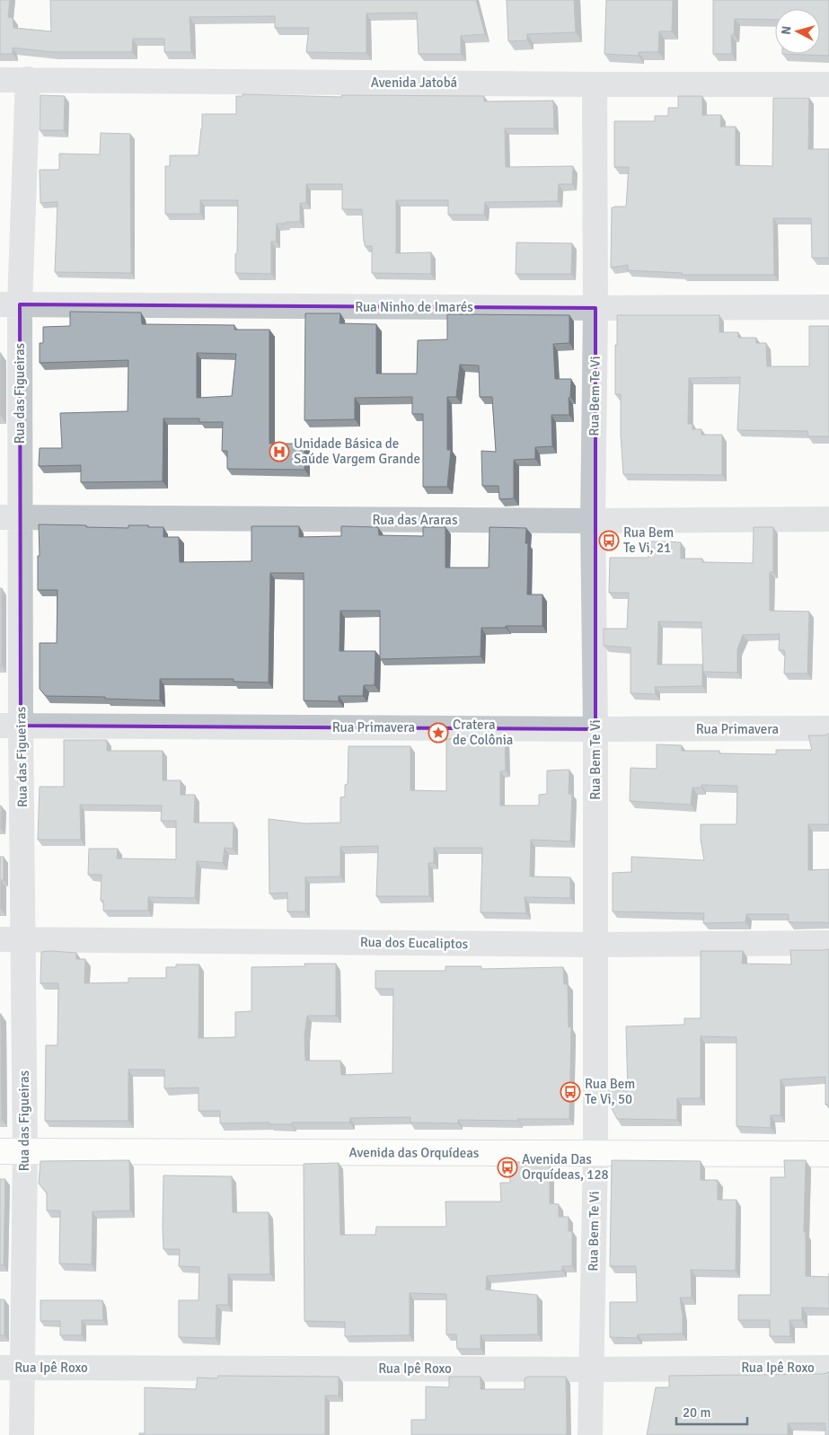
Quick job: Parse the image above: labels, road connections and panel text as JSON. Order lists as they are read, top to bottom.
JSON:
{
  "streets": {
    "street": [
      "Avenida Jatobá",
      "Rua Ninho de Imarés",
      "Rua das Figueiras",
      "Rua Bem Te Vi",
      "Rua das Araras",
      "Rua Primavera",
      "Rua dos Eucaliptos",
      "Avenida das Orquídeas",
      "Rua Ipê Roxo"
    ]
  },
  "crossings": [
    ["Avenida Jatobá", "Rua das Figueiras"],
    ["Avenida Jatobá", "Rua Bem Te Vi"],
    ["Rua Ninho de Imarés", "Rua das Figueiras"],
    ["Rua Ninho de Imarés", "Rua Bem Te Vi"],
    ["Rua das Figueiras", "Rua das Araras"],
    ["Rua das Figueiras", "Rua Primavera"],
    ["Rua das Figueiras", "Rua dos Eucaliptos"],
    ["Rua das Figueiras", "Avenida das Orquídeas"],
    ["Rua das Figueiras", "Rua Ipê Roxo"],
    ["Rua Bem Te Vi", "Rua das Araras"],
    ["Rua Bem Te Vi", "Rua Primavera"],
    ["Rua Bem Te Vi", "Rua dos Eucaliptos"],
    ["Rua Bem Te Vi", "Avenida das Orquídeas"],
    ["Rua Bem Te Vi", "Rua Ipê Roxo"]
  ],
  "places": {
    "hospital": ["Unidade Básica de Saúde Vargem Grande"],
    "bus stop": ["Rua Bem Te Vi, 21", "Rua Bem Te Vi, 50", "Avenida Das Orquídeas, 128"],
    "place": ["Cratera de Colônia"]
  },
  "scale_bar": "20 m",
  "north": "left"
}
